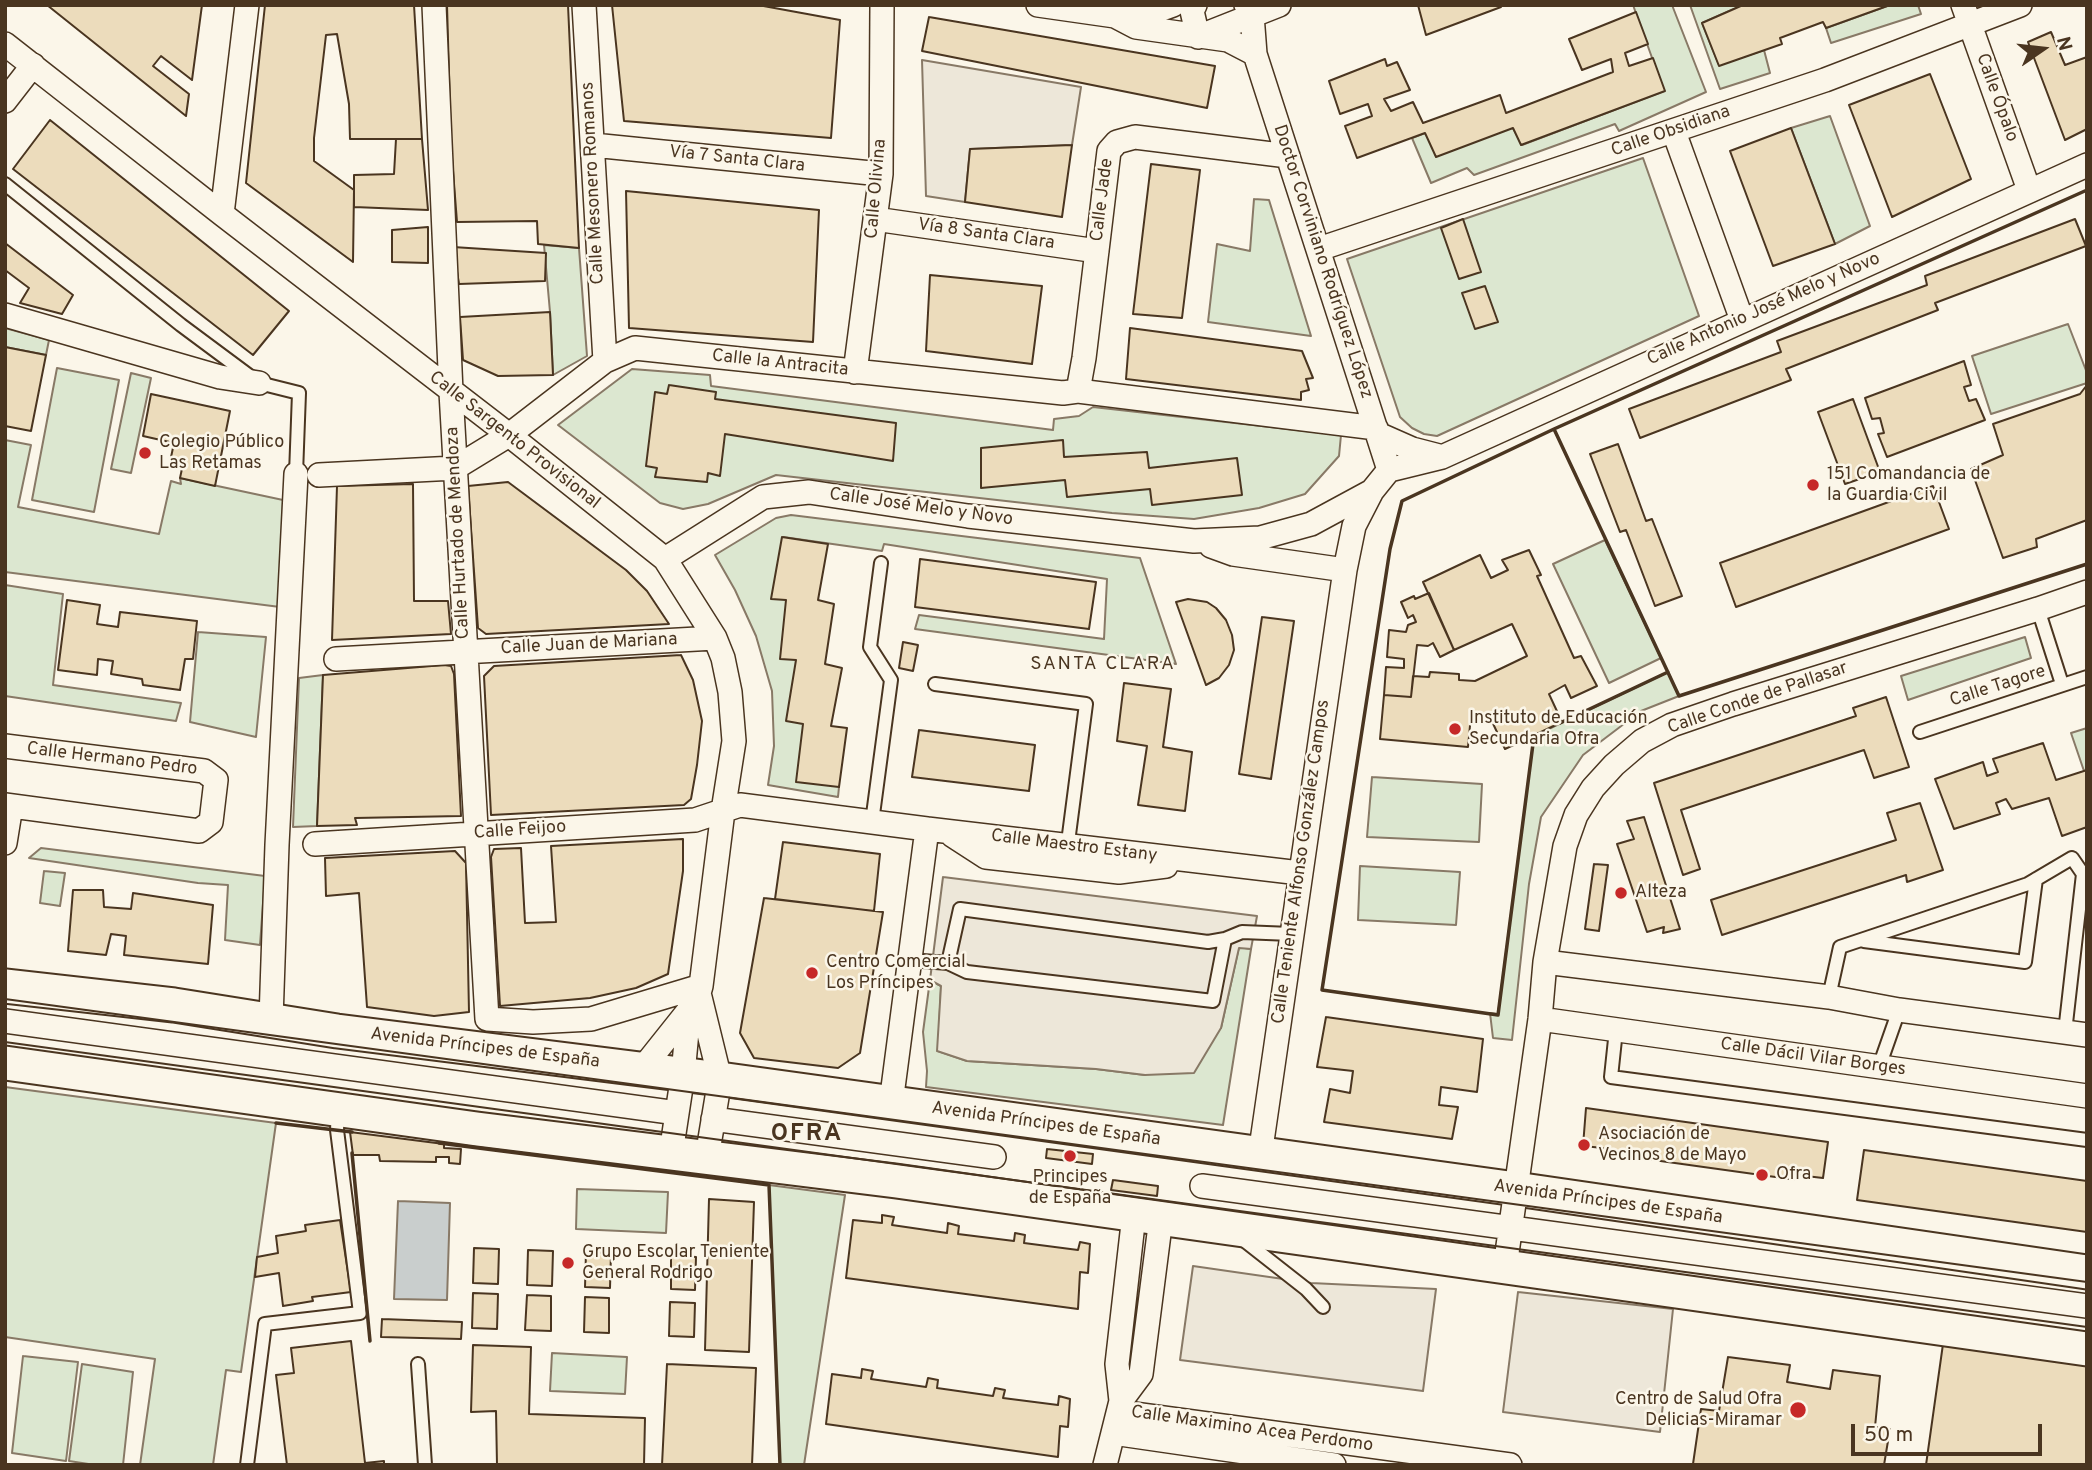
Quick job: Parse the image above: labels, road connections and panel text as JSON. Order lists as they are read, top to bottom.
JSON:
{
  "streets": {
    "main road": ["Avenida Príncipes de España"],
    "street": [
      "Calle Ópalo",
      "Calle Obsidiana",
      "Vía 7 Santa Clara",
      "Calle Mesonero Romanos",
      "Calle Olivina",
      "Calle Jade",
      "Vía 8 Santa Clara",
      "Doctor Corviniano Rodríguez López",
      "Calle Antonio José Melo y Novo",
      "Calle la Antracita",
      "Calle Sargento Provisional",
      "Calle José Melo y Novo",
      "Calle Hurtado de Mendoza",
      "Calle Juan de Mariana",
      "Calle Conde de Pallasar",
      "Calle Hermano Pedro",
      "Calle Feijoo",
      "Calle Maestro Estany",
      "Calle Teniente Alfonso González Campos",
      "Calle Dácil Vilar Borges",
      "Calle Maximino Acea Perdomo"
    ],
    "lane": ["Calle Tagore"]
  },
  "crossings": [
    ["Calle Ópalo", "Calle Obsidiana"],
    ["Calle Ópalo", "Calle Antonio José Melo y Novo"],
    ["Calle Obsidiana", "Doctor Corviniano Rodríguez López"],
    ["Vía 7 Santa Clara", "Calle Mesonero Romanos"],
    ["Vía 7 Santa Clara", "Calle Olivina"],
    ["Calle Mesonero Romanos", "Calle la Antracita"],
    ["Calle Olivina", "Vía 8 Santa Clara"],
    ["Calle Olivina", "Calle la Antracita"],
    ["Calle Jade", "Vía 8 Santa Clara"],
    ["Calle Jade", "Doctor Corviniano Rodríguez López"],
    ["Calle Jade", "Calle la Antracita"],
    ["Doctor Corviniano Rodríguez López", "Calle Antonio José Melo y Novo"],
    ["Doctor Corviniano Rodríguez López", "Calle la Antracita"],
    ["Calle la Antracita", "Calle Sargento Provisional"],
    ["Calle la Antracita", "Calle Hurtado de Mendoza"],
    ["Calle Sargento Provisional", "Calle José Melo y Novo"],
    ["Calle Sargento Provisional", "Calle Hurtado de Mendoza"],
    ["Calle Sargento Provisional", "Calle Juan de Mariana"],
    ["Calle Sargento Provisional", "Calle Feijoo"],
    ["Calle Sargento Provisional", "Calle Maestro Estany"],
    ["Calle Sargento Provisional", "Avenida Príncipes de España"],
    ["Calle Hurtado de Mendoza", "Calle Juan de Mariana"],
    ["Calle Hurtado de Mendoza", "Calle Feijoo"],
    ["Calle Conde de Pallasar", "Avenida Príncipes de España"],
    ["Calle Conde de Pallasar", "Calle Dácil Vilar Borges"],
    ["Calle Feijoo", "Calle Maestro Estany"],
    ["Calle Maestro Estany", "Calle Teniente Alfonso González Campos"],
    ["Calle Teniente Alfonso González Campos", "Avenida Príncipes de España"]
  ],
  "districts": ["SANTA CLARA", "OFRA"],
  "places": [
    "Colegio Público Las Retamas",
    "151 Comandancia de la Guardia Civil",
    "Instituto de Educación Secundaria Ofra",
    "Alteza",
    "Centro Comercial Los Príncipes",
    "Asociación de Vecinos 8 de Mayo",
    "Principes de España",
    "Ofra",
    "Grupo Escolar Teniente General Rodrigo",
    "Centro de Salud Ofra Delicias-Miramar"
  ],
  "scale_bar": "50 m",
  "north": "right"
}
